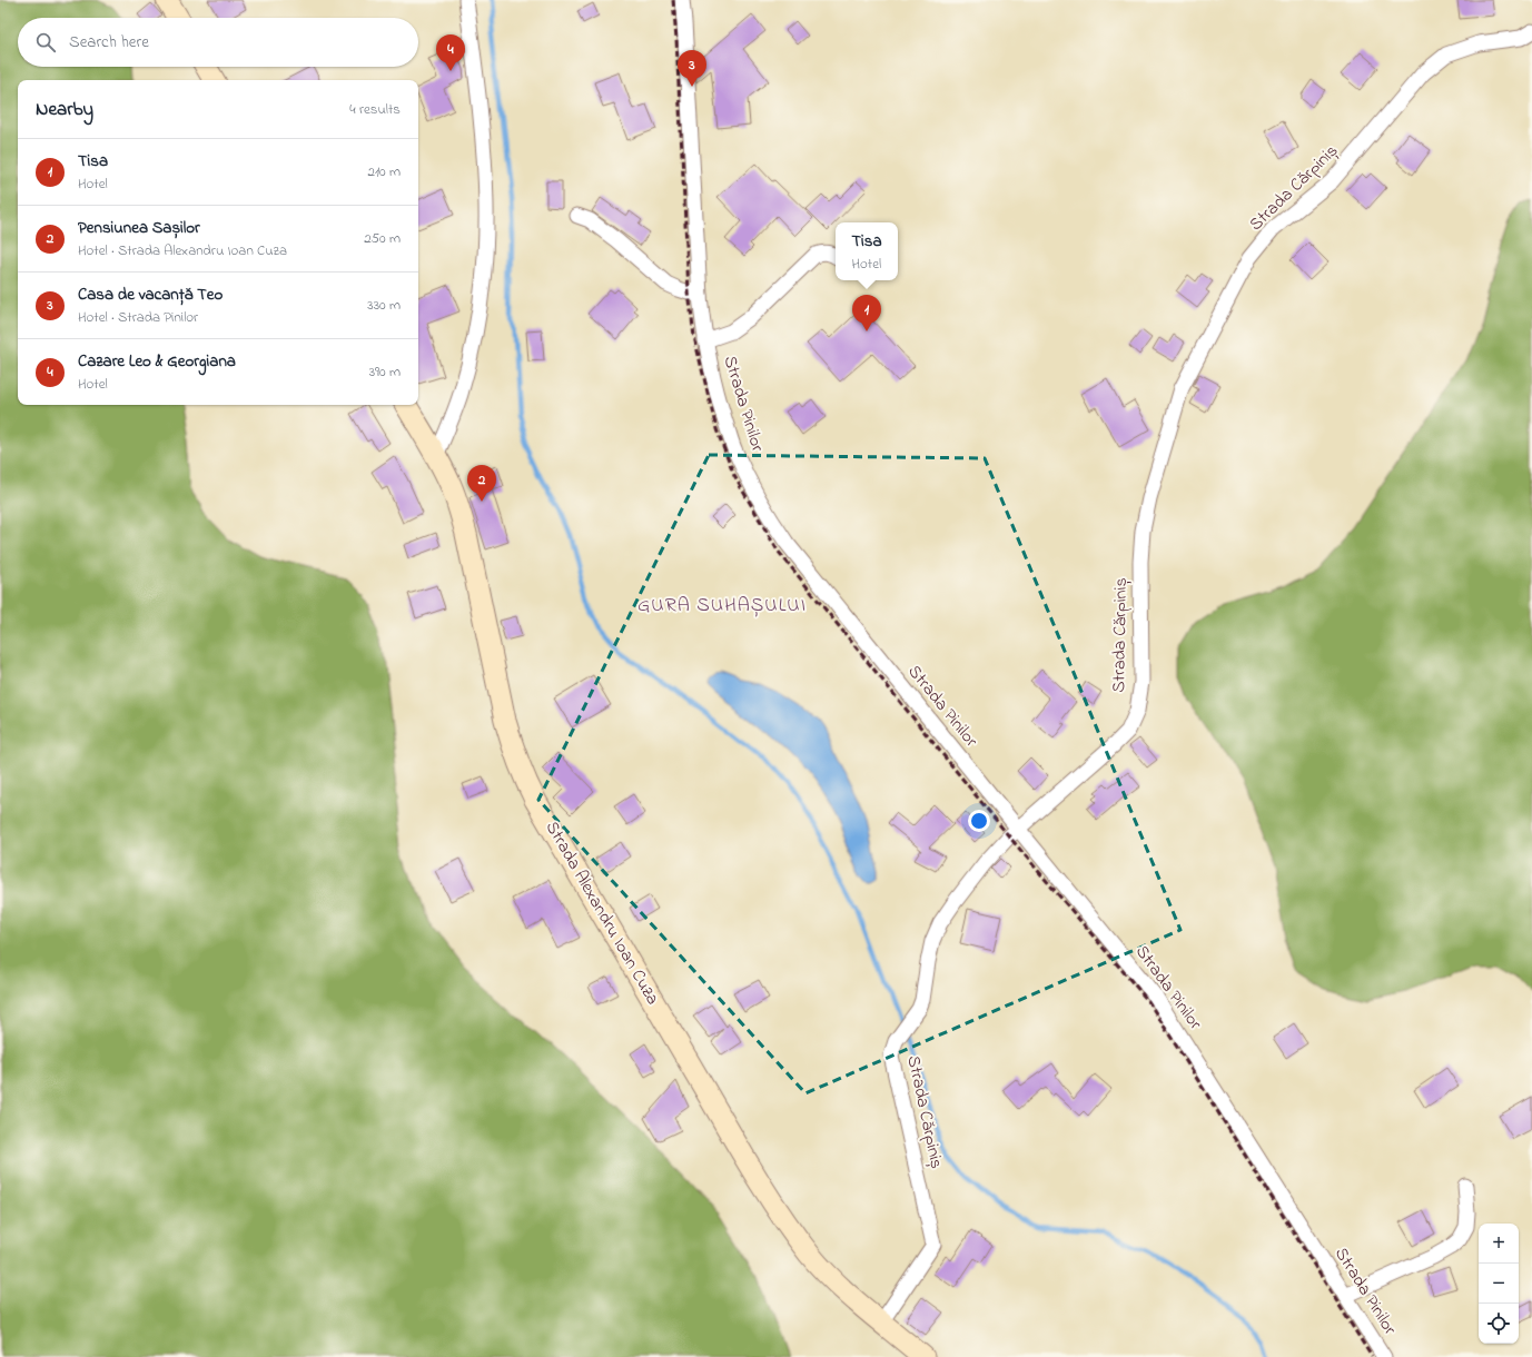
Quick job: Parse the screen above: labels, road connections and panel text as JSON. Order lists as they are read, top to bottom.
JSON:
{
  "streets": {
    "main road": ["Strada Alexandru Ioan Cuza"],
    "street": ["Strada Cărpiniș", "Strada Pinilor"]
  },
  "crossings": [
    ["Strada Cărpiniș", "Strada Pinilor"],
    ["Strada Cărpiniș", "Strada Alexandru Ioan Cuza"]
  ],
  "districts": ["GURA SUHAȘULUI"],
  "page": {
    "search": "Search here",
    "pins": [
      "4",
      "3",
      "1",
      "2"
    ],
    "heading": ["Nearby", "4 results"],
    "list": [
      {
        "mark": "1",
        "name": "Tisa",
        "note": "Hotel",
        "value": "210 m"
      },
      {
        "mark": "2",
        "name": "Pensiunea Sașilor",
        "note": "Hotel · Strada Alexandru Ioan Cuza",
        "value": "250 m"
      },
      {
        "mark": "3",
        "name": "Casa de vacanță Teo",
        "note": "Hotel · Strada Pinilor",
        "value": "330 m"
      },
      {
        "mark": "4",
        "name": "Cazare Leo & Georgiana",
        "note": "Hotel",
        "value": "390 m"
      }
    ],
    "popup": ["Tisa", "Hotel"],
    "map_buttons": ["+", "−"]
  }
}
